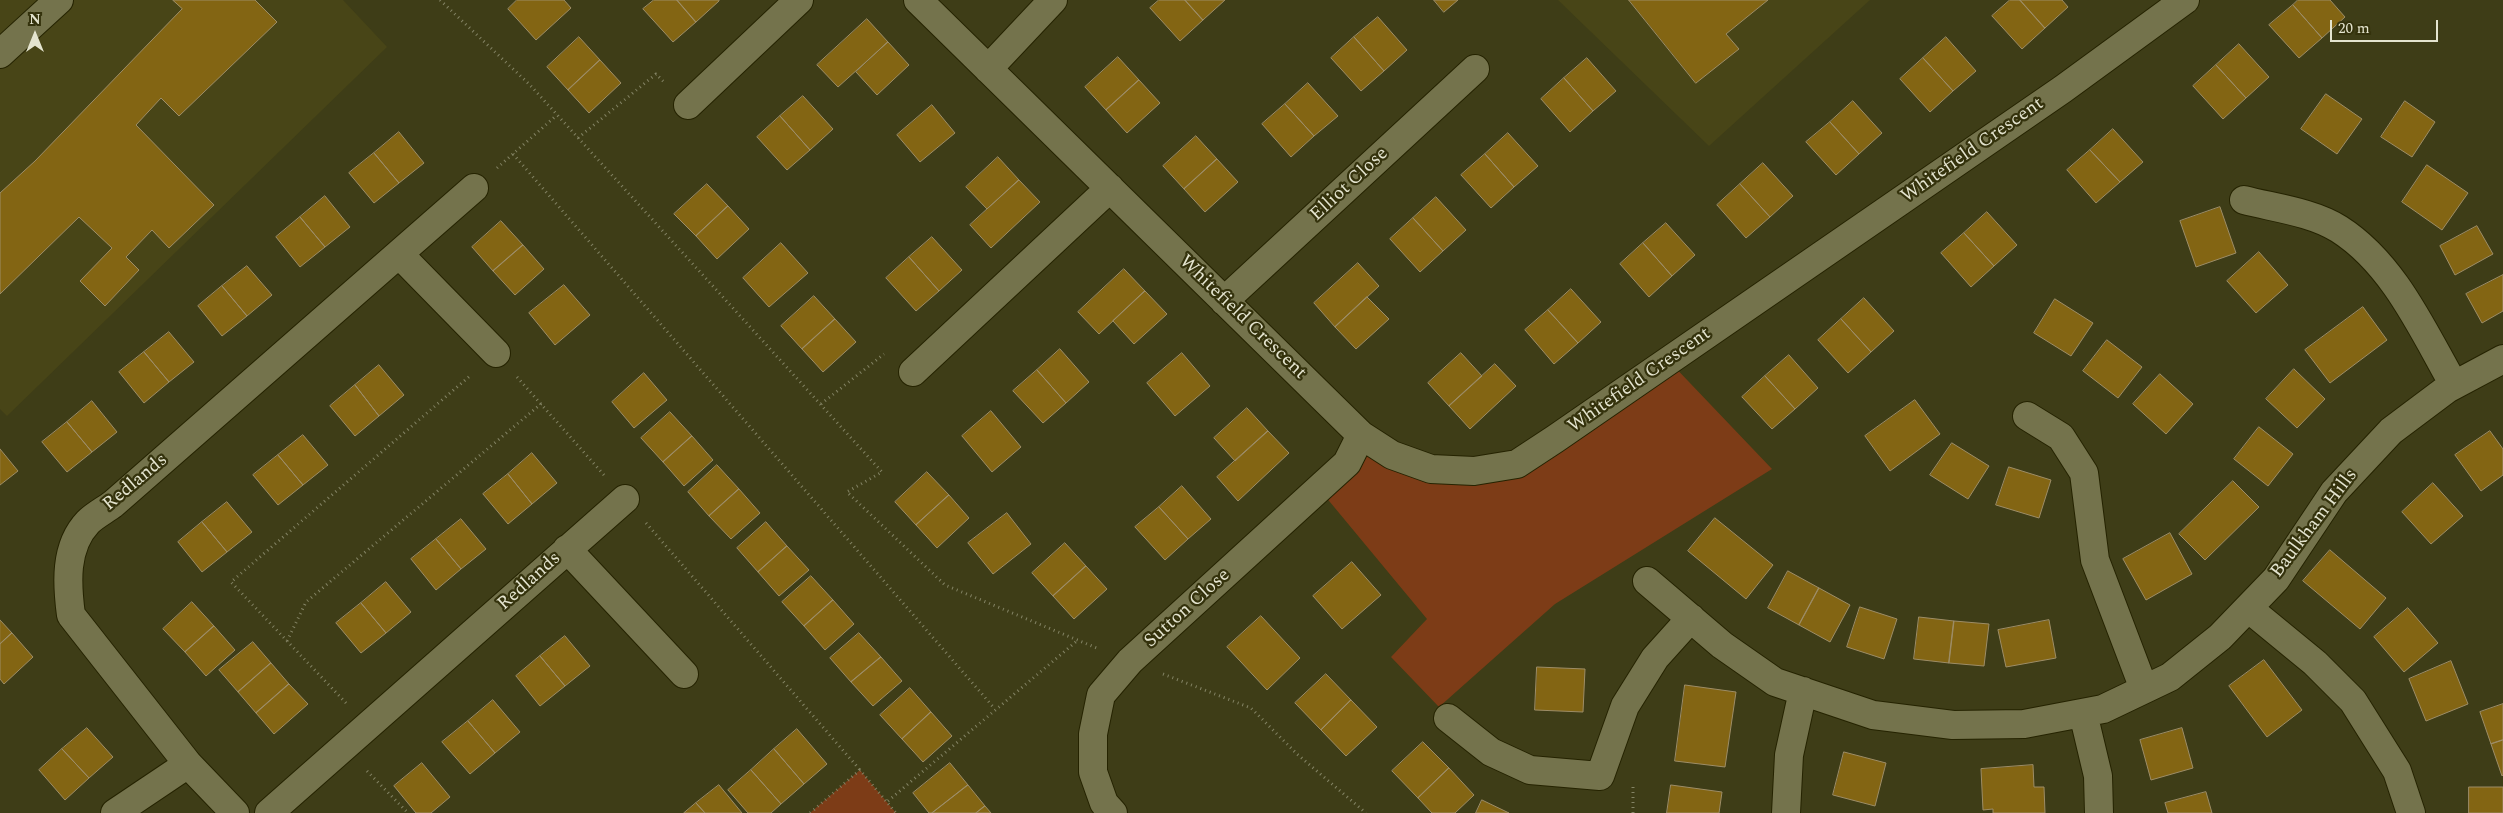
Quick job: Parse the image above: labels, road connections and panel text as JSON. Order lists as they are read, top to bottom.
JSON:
{
  "streets": {
    "street": [
      "Whitefield Crescent",
      "Elliot Close",
      "Redlands",
      "Baulkham Hills",
      "Sutton Close"
    ]
  },
  "crossings": [
    ["Whitefield Crescent", "Elliot Close"],
    ["Whitefield Crescent", "Sutton Close"]
  ],
  "scale_bar": "20 m",
  "north": "top"
}
